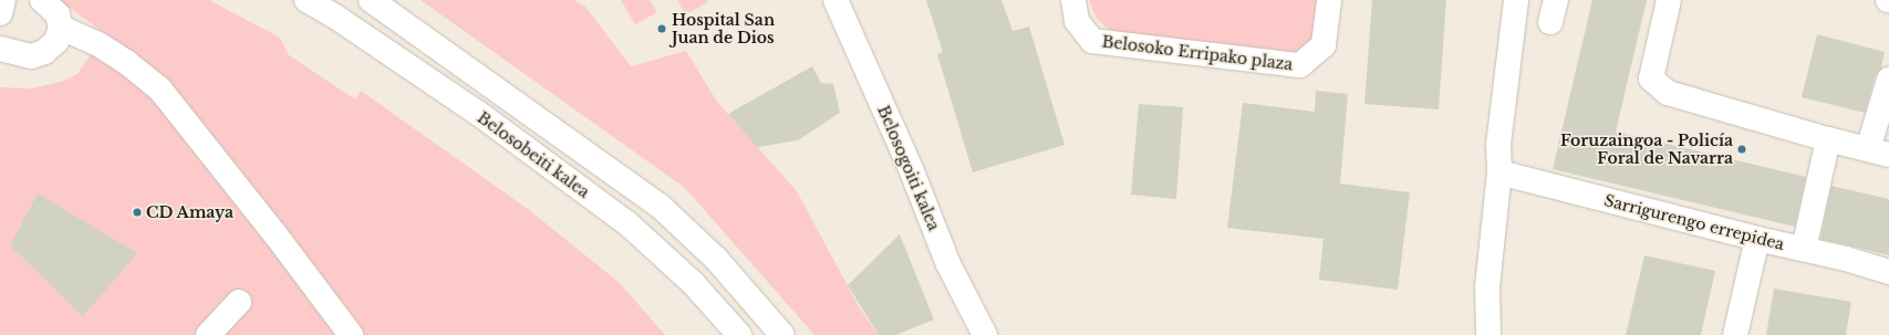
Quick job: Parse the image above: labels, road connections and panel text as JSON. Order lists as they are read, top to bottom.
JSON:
{
  "streets": {
    "street": [
      "Belosoko Erripako plaza",
      "Belosobeiti kalea",
      "Belosogoiti kalea",
      "Sarrigurengo errepidea"
    ]
  },
  "places": ["Hospital San Juan de Dios", "Foruzaingoa - Policía Foral de Navarra", "CD Amaya"]
}
